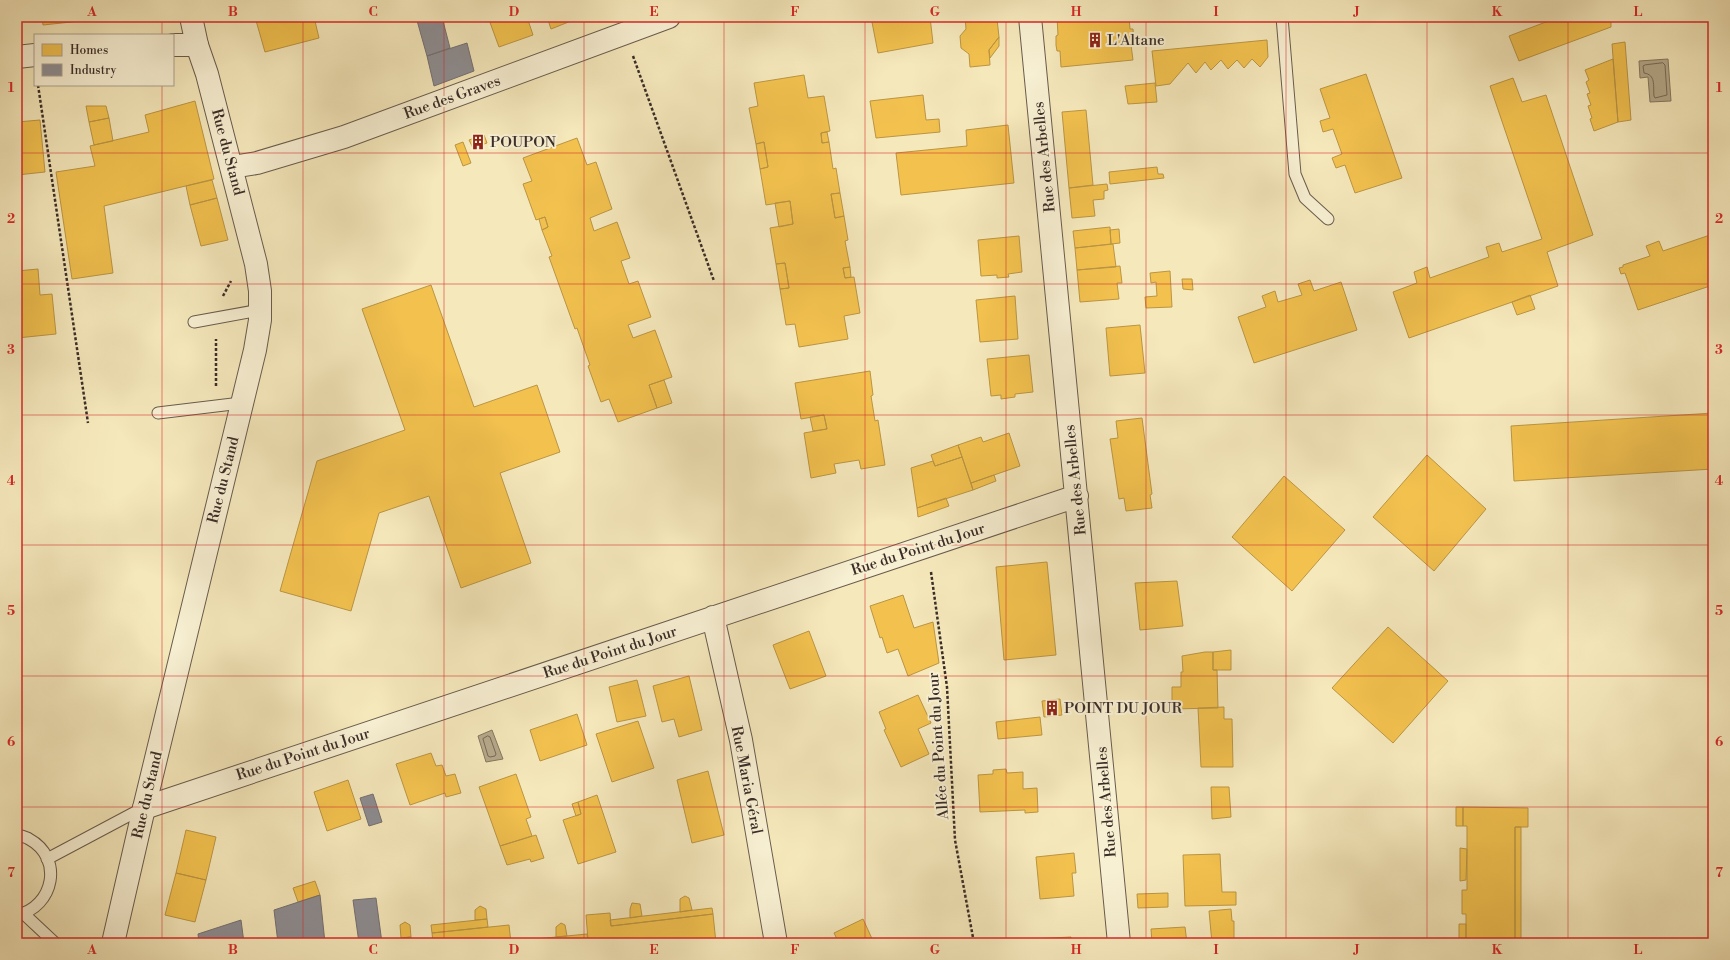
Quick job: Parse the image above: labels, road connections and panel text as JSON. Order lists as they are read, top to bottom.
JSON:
{
  "streets": {
    "street": [
      "Rue des Graves",
      "Rue du Stand",
      "Rue des Arbelles",
      "Rue du Point du Jour",
      "Rue Maria Géral"
    ],
    "path": ["Allée du Point du Jour"]
  },
  "crossings": [
    ["Rue des Graves", "Rue du Stand"],
    ["Rue du Stand", "Rue du Point du Jour"],
    ["Rue des Arbelles", "Rue du Point du Jour"],
    ["Rue du Point du Jour", "Allée du Point du Jour"],
    ["Rue du Point du Jour", "Rue Maria Géral"]
  ],
  "places": {
    "building": ["L'Altane", "POUPON", "POINT DU JOUR"]
  },
  "legend": ["Homes", "Industry"],
  "grid": {
    "columns": [
      "A",
      "B",
      "C",
      "D",
      "E",
      "F",
      "G",
      "H",
      "I",
      "J",
      "K",
      "L"
    ],
    "rows": [
      "1",
      "2",
      "3",
      "4",
      "5",
      "6",
      "7"
    ]
  }
}
